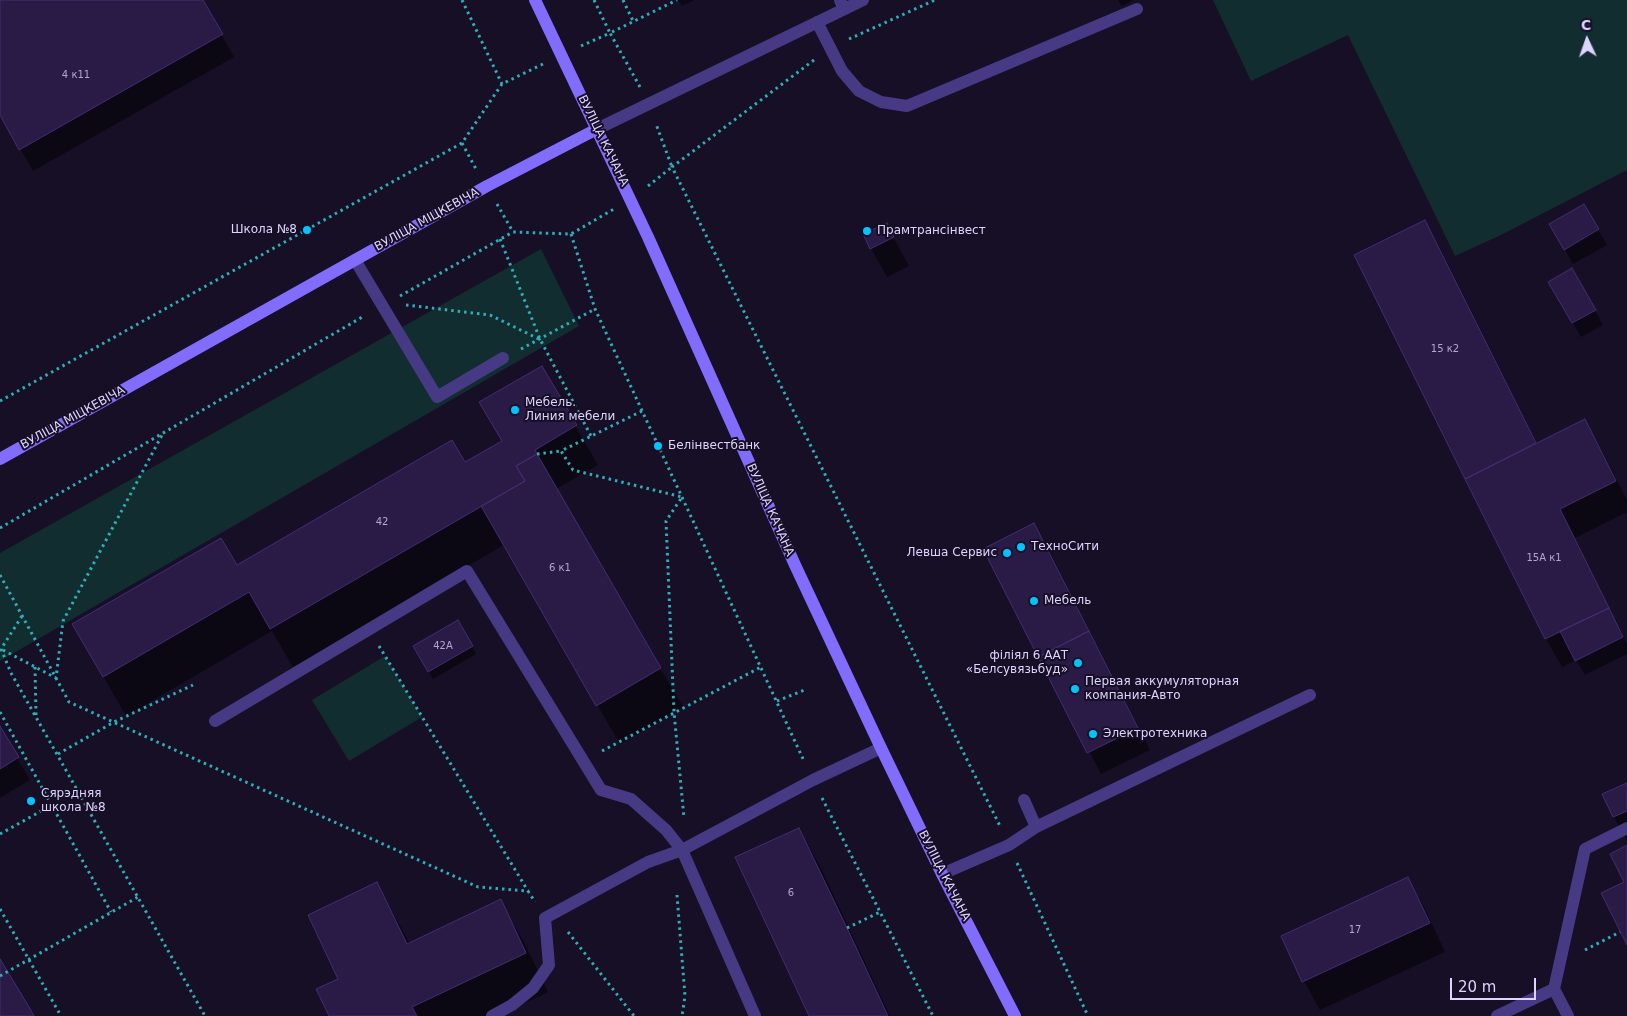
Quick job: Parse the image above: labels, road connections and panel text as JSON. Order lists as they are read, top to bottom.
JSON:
{
  "streets": {
    "main road": ["ВУЛІЦА КАЧАНА", "ВУЛІЦА МІЦКЕВІЧА"]
  },
  "crossings": [
    ["ВУЛІЦА КАЧАНА", "ВУЛІЦА МІЦКЕВІЧА"]
  ],
  "places": [
    "Школа №8",
    "Прамтрансінвест",
    "Мебель. Линия мебели",
    "Белінвестбанк",
    "ТехноСити",
    "Левша Сервис",
    "Мебель",
    "філіял 6 ААТ «Белсувязьбуд»",
    "Первая аккумуляторная компания-Авто",
    "Электротехника",
    "Сярэдняя школа №8"
  ],
  "house_numbers": [
    "4 к11",
    "15 к2",
    "42",
    "15А к1",
    "6 к1",
    "42А",
    "6",
    "17"
  ],
  "scale_bar": "20 m",
  "north": "top"
}
